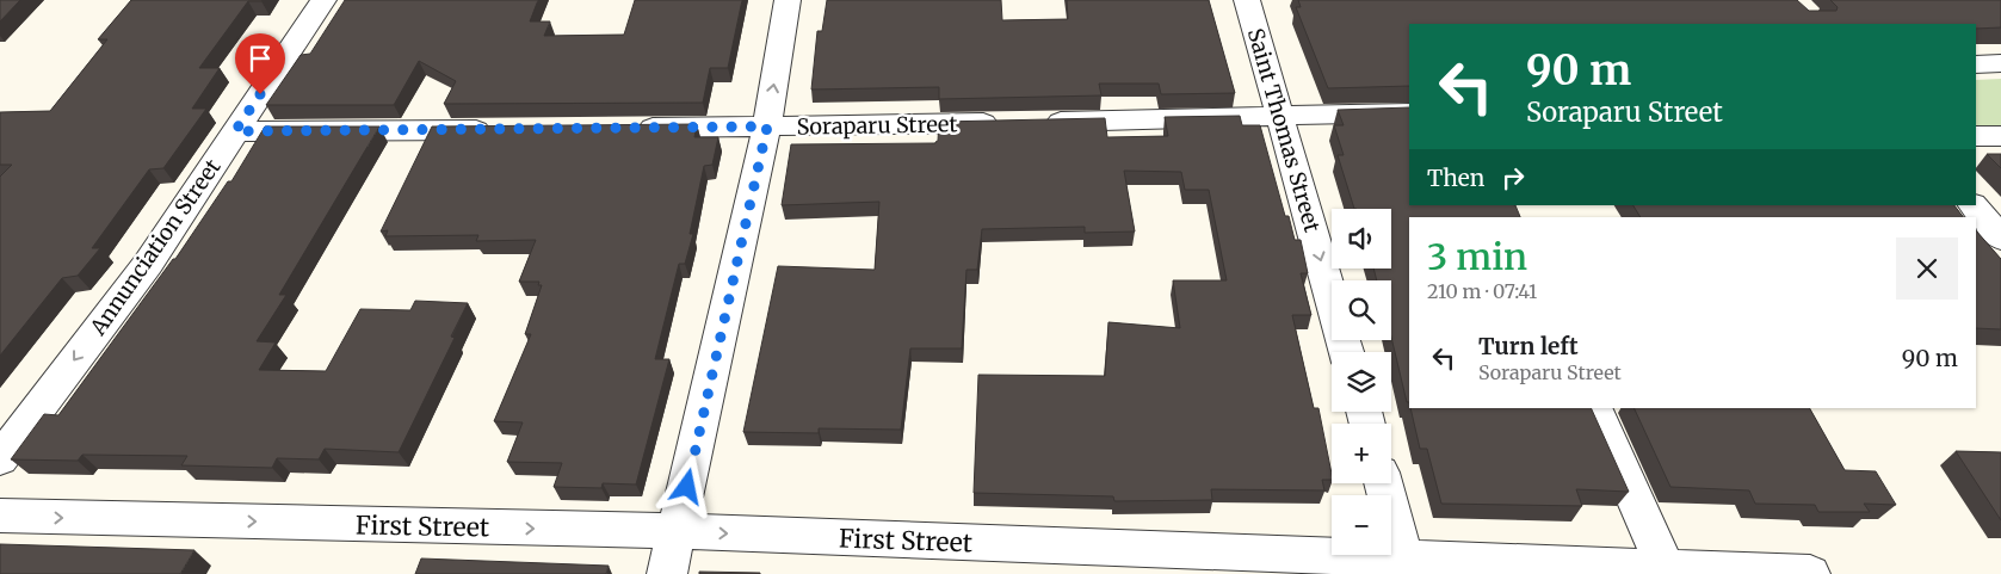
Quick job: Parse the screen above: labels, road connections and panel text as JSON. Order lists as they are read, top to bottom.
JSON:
{
  "streets": {
    "street": [
      "Soraparu Street",
      "Saint Thomas Street",
      "Annunciation Street",
      "First Street"
    ]
  },
  "crossings": [
    ["Soraparu Street", "Saint Thomas Street"]
  ],
  "one_way": ["Saint Thomas Street", "Annunciation Street", "First Street"],
  "page": {
    "turn": ["90 m", "Soraparu Street"],
    "then": "Then",
    "map_buttons": ["+", "−"],
    "heading": ["3 min", "210 m · 07:41"],
    "list": [
      {
        "name": "Turn left",
        "note": "Soraparu Street",
        "value": "90 m"
      }
    ]
  }
}
